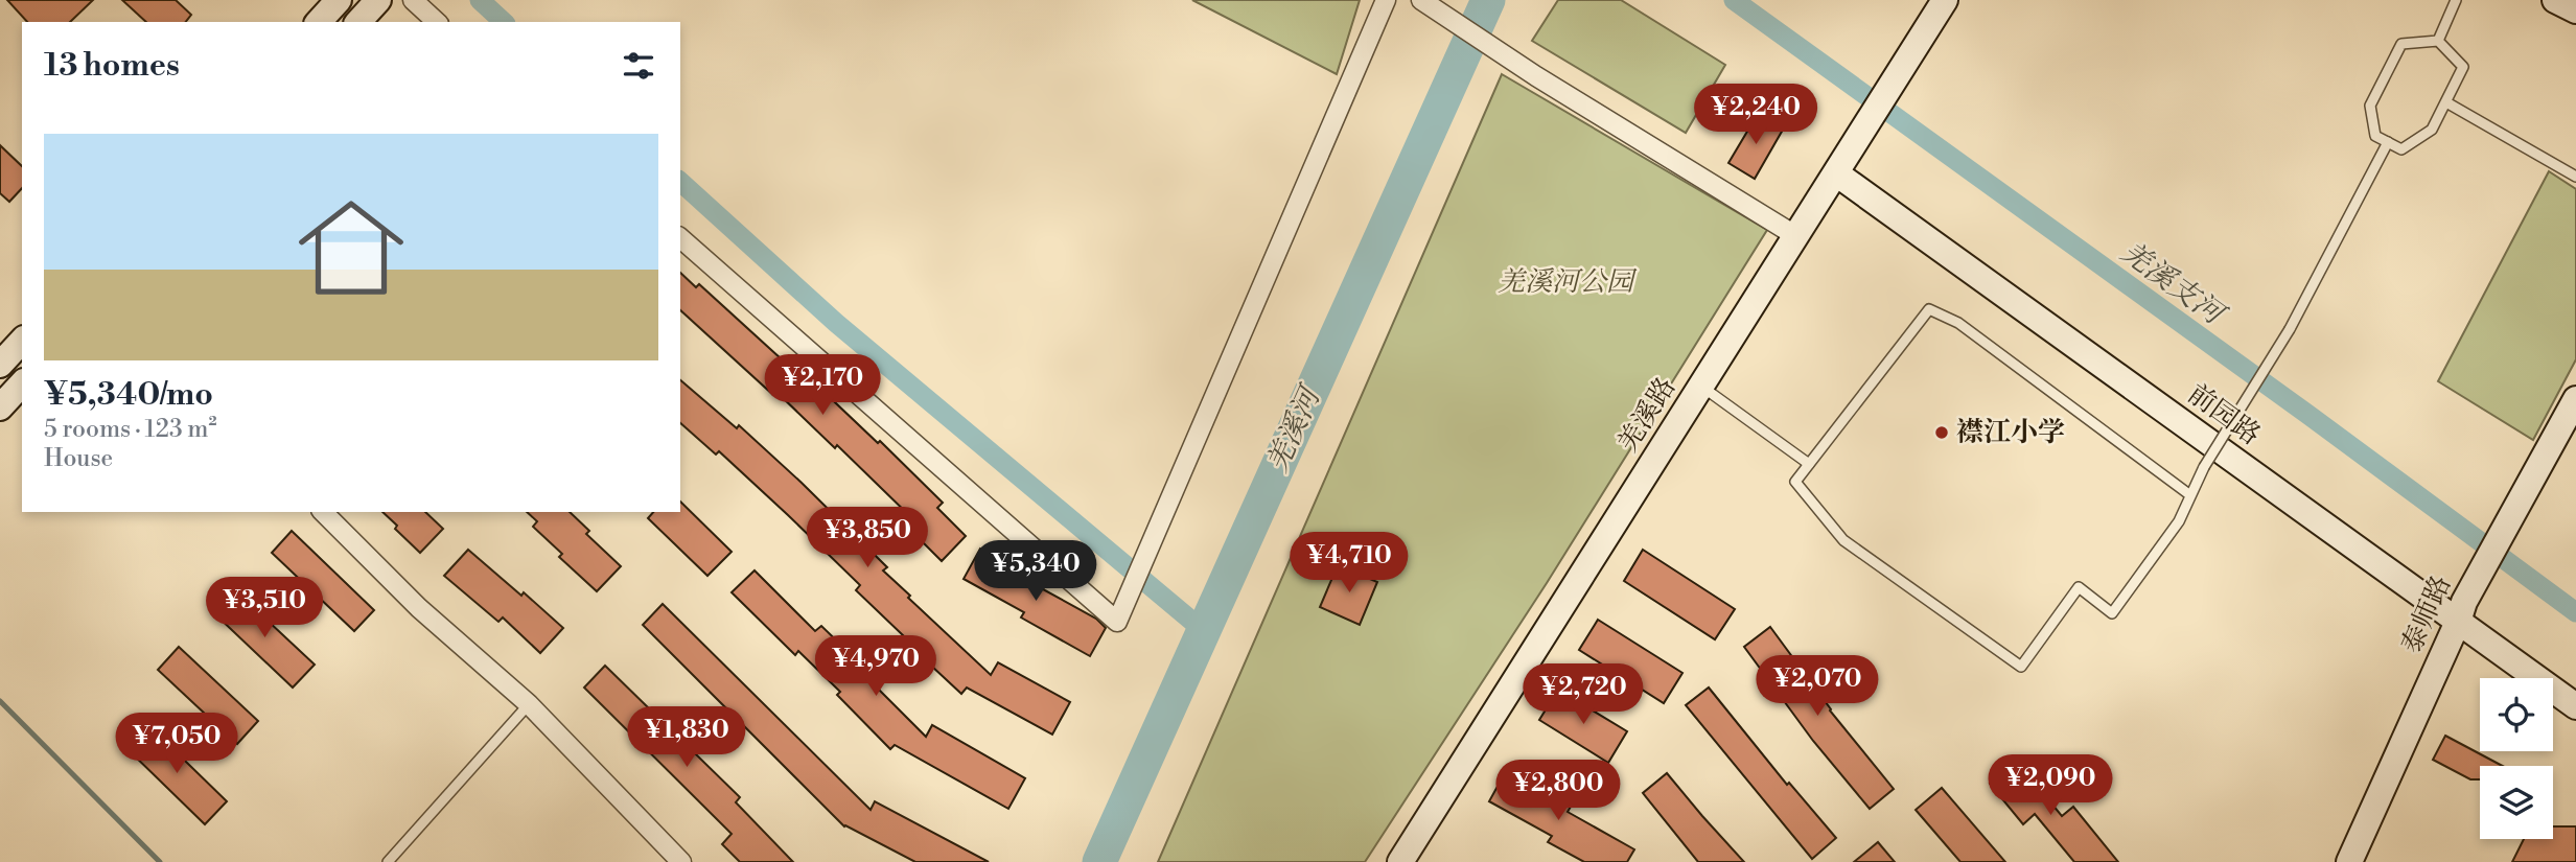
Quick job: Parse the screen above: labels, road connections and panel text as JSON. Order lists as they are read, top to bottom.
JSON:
{
  "streets": {
    "street": ["羌溪路", "前园路", "泰师路"]
  },
  "crossings": [
    ["羌溪路", "前园路"],
    ["前园路", "泰师路"]
  ],
  "water": ["羌溪支河", "羌溪河"],
  "parks": ["羌溪河公园"],
  "places": ["襟江小学"],
  "page": {
    "heading": "13 homes",
    "price": [
      "¥2,240",
      "¥2,170",
      "¥3,850",
      "¥4,710",
      "¥5,340",
      "¥3,510",
      "¥4,970",
      "¥2,070",
      "¥2,720",
      "¥1,830",
      "¥7,050",
      "¥2,090",
      "¥2,800"
    ],
    "list": [
      {
        "name": "¥5,340/mo",
        "note": "5 rooms · 123 m² · House"
      }
    ]
  }
}
